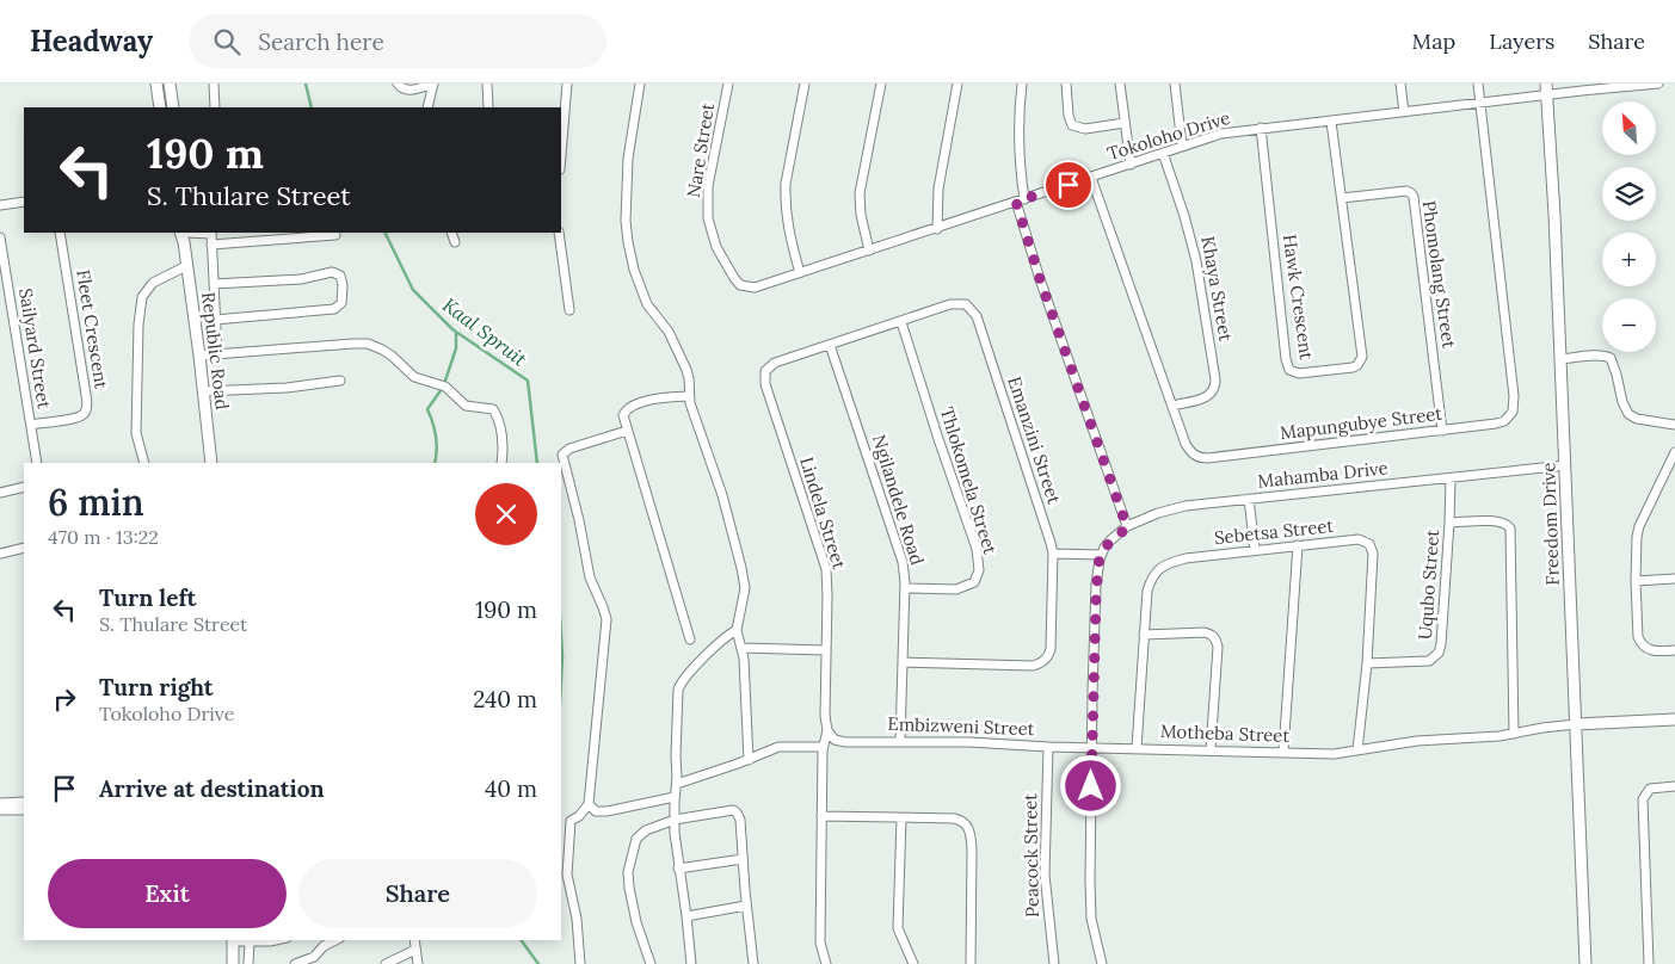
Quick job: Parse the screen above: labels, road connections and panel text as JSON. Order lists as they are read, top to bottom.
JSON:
{
  "streets": {
    "street": [
      "Tokoloho Drive",
      "Nare Street",
      "Phomolang Street",
      "Khaya Street",
      "Hawk Crescent",
      "Fleet Crescent",
      "Sailyard Street",
      "Republic Road",
      "Mapungubye Street",
      "Emanzini Street",
      "Mahamba Drive",
      "Thlokomela Street",
      "Ngilandele Road",
      "Lindela Street",
      "Freedom Drive",
      "Sebetsa Street",
      "Uqubo Street",
      "Embizweni Street",
      "Motheba Street",
      "Peacock Street"
    ]
  },
  "crossings": [
    ["Tokoloho Drive", "Nare Street"],
    ["Tokoloho Drive", "Khaya Street"],
    ["Tokoloho Drive", "Hawk Crescent"],
    ["Tokoloho Drive", "Mapungubye Street"],
    ["Tokoloho Drive", "Freedom Drive"],
    ["Phomolang Street", "Hawk Crescent"],
    ["Phomolang Street", "Mapungubye Street"],
    ["Khaya Street", "Mapungubye Street"],
    ["Fleet Crescent", "Sailyard Street"],
    ["Emanzini Street", "Thlokomela Street"],
    ["Emanzini Street", "Ngilandele Road"],
    ["Emanzini Street", "Lindela Street"],
    ["Mahamba Drive", "Freedom Drive"],
    ["Mahamba Drive", "Uqubo Street"],
    ["Thlokomela Street", "Ngilandele Road"],
    ["Ngilandele Road", "Embizweni Street"],
    ["Lindela Street", "Embizweni Street"],
    ["Freedom Drive", "Motheba Street"],
    ["Sebetsa Street", "Uqubo Street"],
    ["Sebetsa Street", "Motheba Street"],
    ["Embizweni Street", "Motheba Street"],
    ["Embizweni Street", "Peacock Street"]
  ],
  "water": ["Kaal Spruit"],
  "north": "top left",
  "page": {
    "header": "Headway",
    "search": "Search here",
    "nav": ["Map", "Layers", "Share"],
    "map_buttons": ["+", "−"],
    "turn": ["190 m", "S. Thulare Street"],
    "heading": ["6 min", "470 m · 13:22"],
    "list": [
      {
        "name": "Turn left",
        "note": "S. Thulare Street",
        "value": "190 m"
      },
      {
        "name": "Turn right",
        "note": "Tokoloho Drive",
        "value": "240 m"
      },
      {
        "name": "Arrive at destination",
        "value": "40 m"
      }
    ],
    "buttons": ["Exit", "Share"]
  }
}
